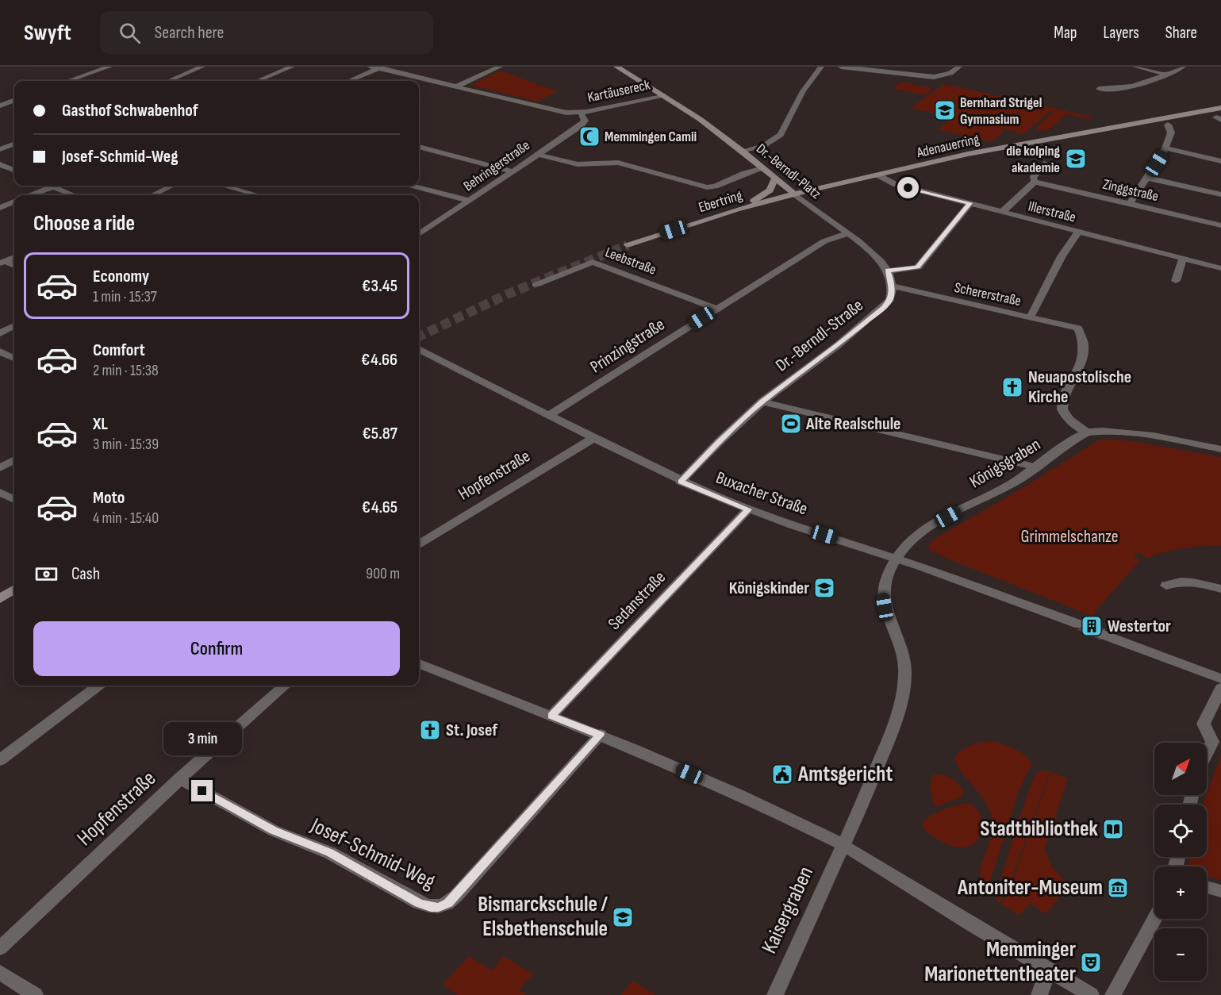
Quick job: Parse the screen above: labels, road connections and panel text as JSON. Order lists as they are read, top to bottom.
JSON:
{
  "streets": {
    "main road": ["Adenauerring", "Dr.-Berndl-Platz", "Ebertring"],
    "street": [
      "Kartäusereck",
      "Behringerstraße",
      "Zinggstraße",
      "Illerstraße",
      "Leebstraße",
      "Schererstraße",
      "Dr.-Berndl-Straße",
      "Prinzingstraße",
      "Königsgraben",
      "Hopfenstraße",
      "Buxacher Straße",
      "Sedanstraße",
      "Josef-Schmid-Weg",
      "Kaisergraben"
    ]
  },
  "crossings": [
    ["Kartäusereck", "Behringerstraße"],
    ["Kartäusereck", "Dr.-Berndl-Platz"],
    ["Adenauerring", "Dr.-Berndl-Platz"],
    ["Adenauerring", "Ebertring"],
    ["Adenauerring", "Illerstraße"],
    ["Dr.-Berndl-Platz", "Ebertring"],
    ["Dr.-Berndl-Platz", "Prinzingstraße"],
    ["Leebstraße", "Prinzingstraße"],
    ["Schererstraße", "Dr.-Berndl-Straße"],
    ["Schererstraße", "Königsgraben"],
    ["Dr.-Berndl-Straße", "Buxacher Straße"],
    ["Prinzingstraße", "Buxacher Straße"],
    ["Königsgraben", "Buxacher Straße"],
    ["Königsgraben", "Kaisergraben"],
    ["Hopfenstraße", "Buxacher Straße"],
    ["Hopfenstraße", "Josef-Schmid-Weg"],
    ["Buxacher Straße", "Sedanstraße"]
  ],
  "parks": ["Grimmelschanze"],
  "places": {
    "school or university": [
      "Bernhard Strigel Gymnasium",
      "die kolping akademie",
      "Königskinder",
      "Bismarckschule / Elsbethenschule"
    ],
    "mosque": ["Memmingen Camii"],
    "church": ["Neuapostolische Kirche", "St. Josef"],
    "sports": ["Alte Realschule"],
    "building": ["Westertor"],
    "public building": ["Amtsgericht"],
    "library": ["Stadtbibliothek"],
    "museum": ["Antoniter-Museum"],
    "theatre": ["Memminger Marionettentheater"]
  },
  "north": "top right",
  "page": {
    "header": "Swyft",
    "search": "Search here",
    "nav": ["Map", "Layers", "Share"],
    "banner": ["Gasthof Schwabenhof", "Josef-Schmid-Weg"],
    "heading": "Choose a ride",
    "list": [
      {
        "name": "Economy",
        "note": "1 min · 15:37",
        "value": "€3.45"
      },
      {
        "name": "Comfort",
        "note": "2 min · 15:38",
        "value": "€4.66"
      },
      {
        "name": "XL",
        "note": "3 min · 15:39",
        "value": "€5.87"
      },
      {
        "name": "Moto",
        "note": "4 min · 15:40",
        "value": "€4.65"
      }
    ],
    "pay": ["Cash", "900 m"],
    "buttons": "Confirm",
    "bubble": "3 min",
    "map_buttons": ["+", "−"]
  }
}
